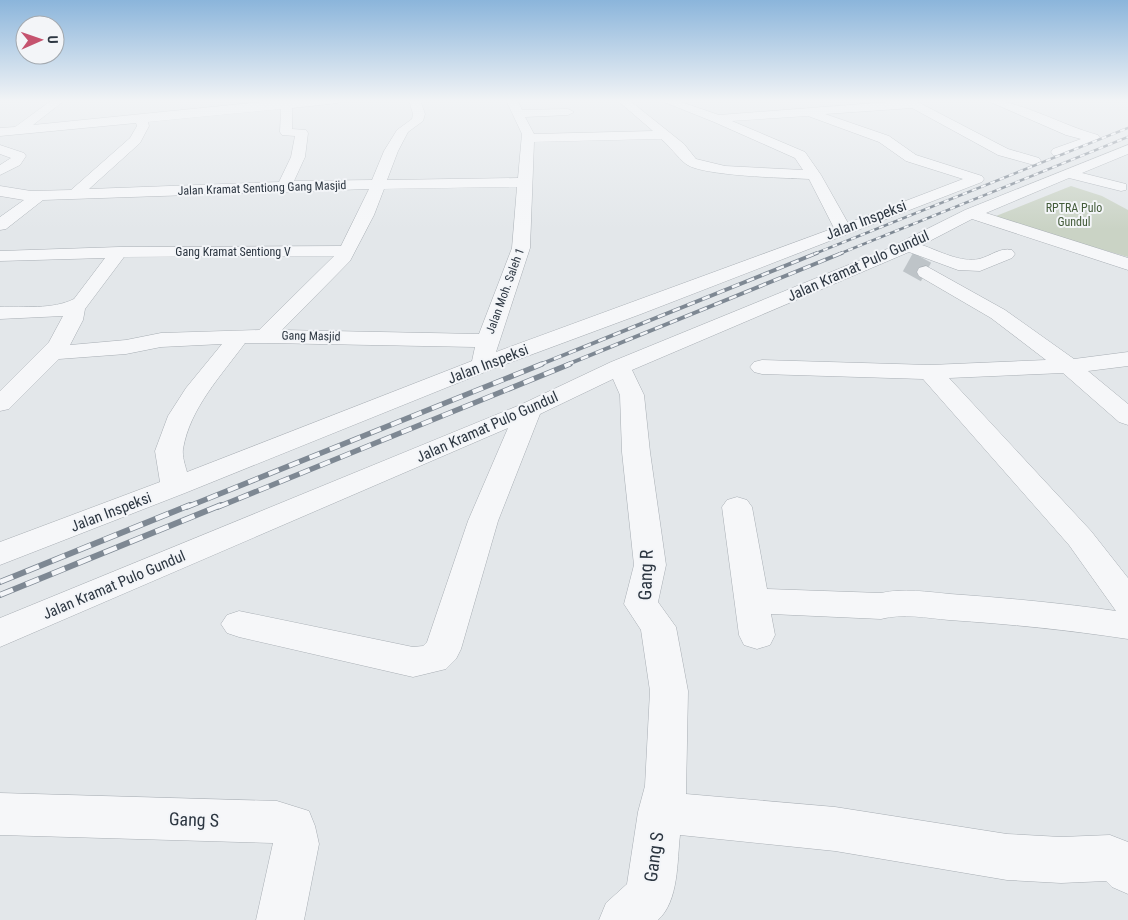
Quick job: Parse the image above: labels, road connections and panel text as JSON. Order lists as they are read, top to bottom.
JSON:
{
  "streets": {
    "street": [
      "Jalan Kramat Sentiong Gang Masjid",
      "Jalan Inspeksi",
      "Gang Kramat Sentiong V",
      "Jalan Kramat Pulo Gundul",
      "Jalan Moh. Saleh 1",
      "Gang Masjid",
      "Gang R",
      "Gang S"
    ]
  },
  "crossings": [
    ["Jalan Kramat Sentiong Gang Masjid", "Jalan Moh. Saleh 1"],
    ["Jalan Kramat Sentiong Gang Masjid", "Gang Masjid"],
    ["Jalan Inspeksi", "Jalan Moh. Saleh 1"],
    ["Jalan Inspeksi", "Gang Masjid"],
    ["Gang Kramat Sentiong V", "Gang Masjid"],
    ["Jalan Kramat Pulo Gundul", "Gang R"],
    ["Jalan Moh. Saleh 1", "Gang Masjid"],
    ["Gang R", "Gang S"]
  ],
  "parks": ["RPTRA Pulo Gundul"],
  "north": "right"
}
